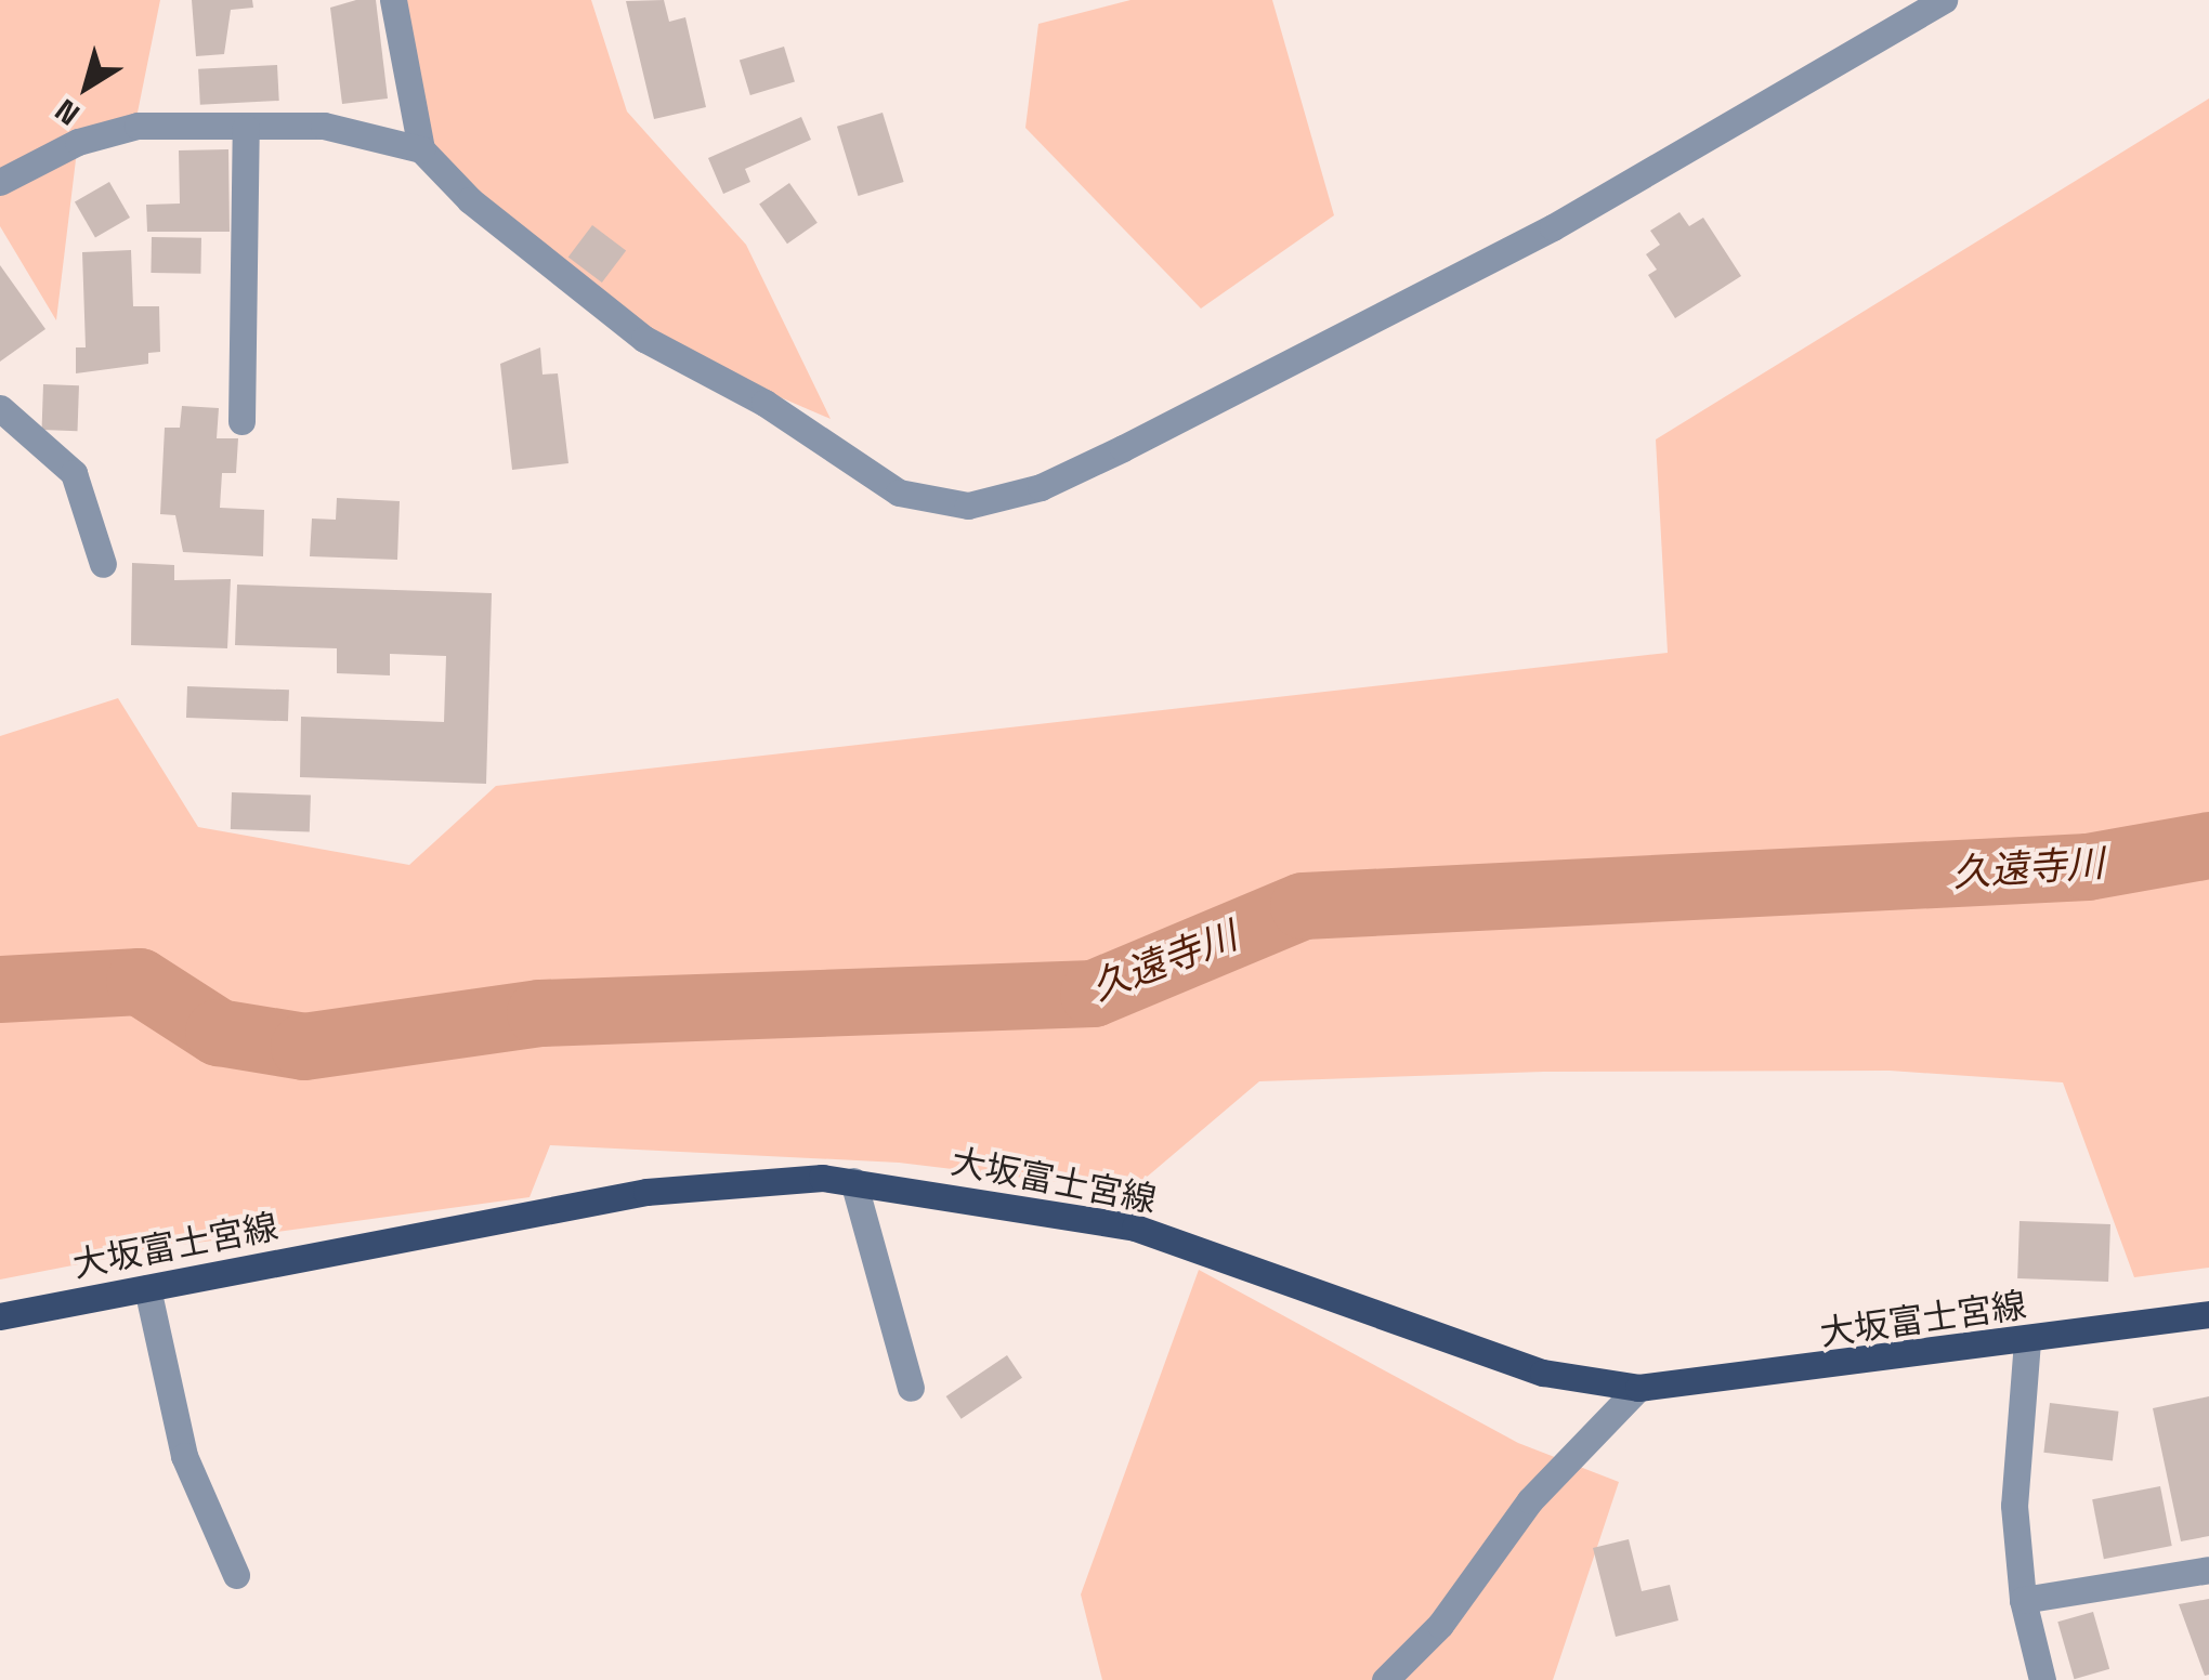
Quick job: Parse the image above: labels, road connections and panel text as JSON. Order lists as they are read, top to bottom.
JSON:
{
  "streets": {
    "main road": ["大坂富士宮線"]
  },
  "water": ["久遠寺川"],
  "north": "bottom left"
}
